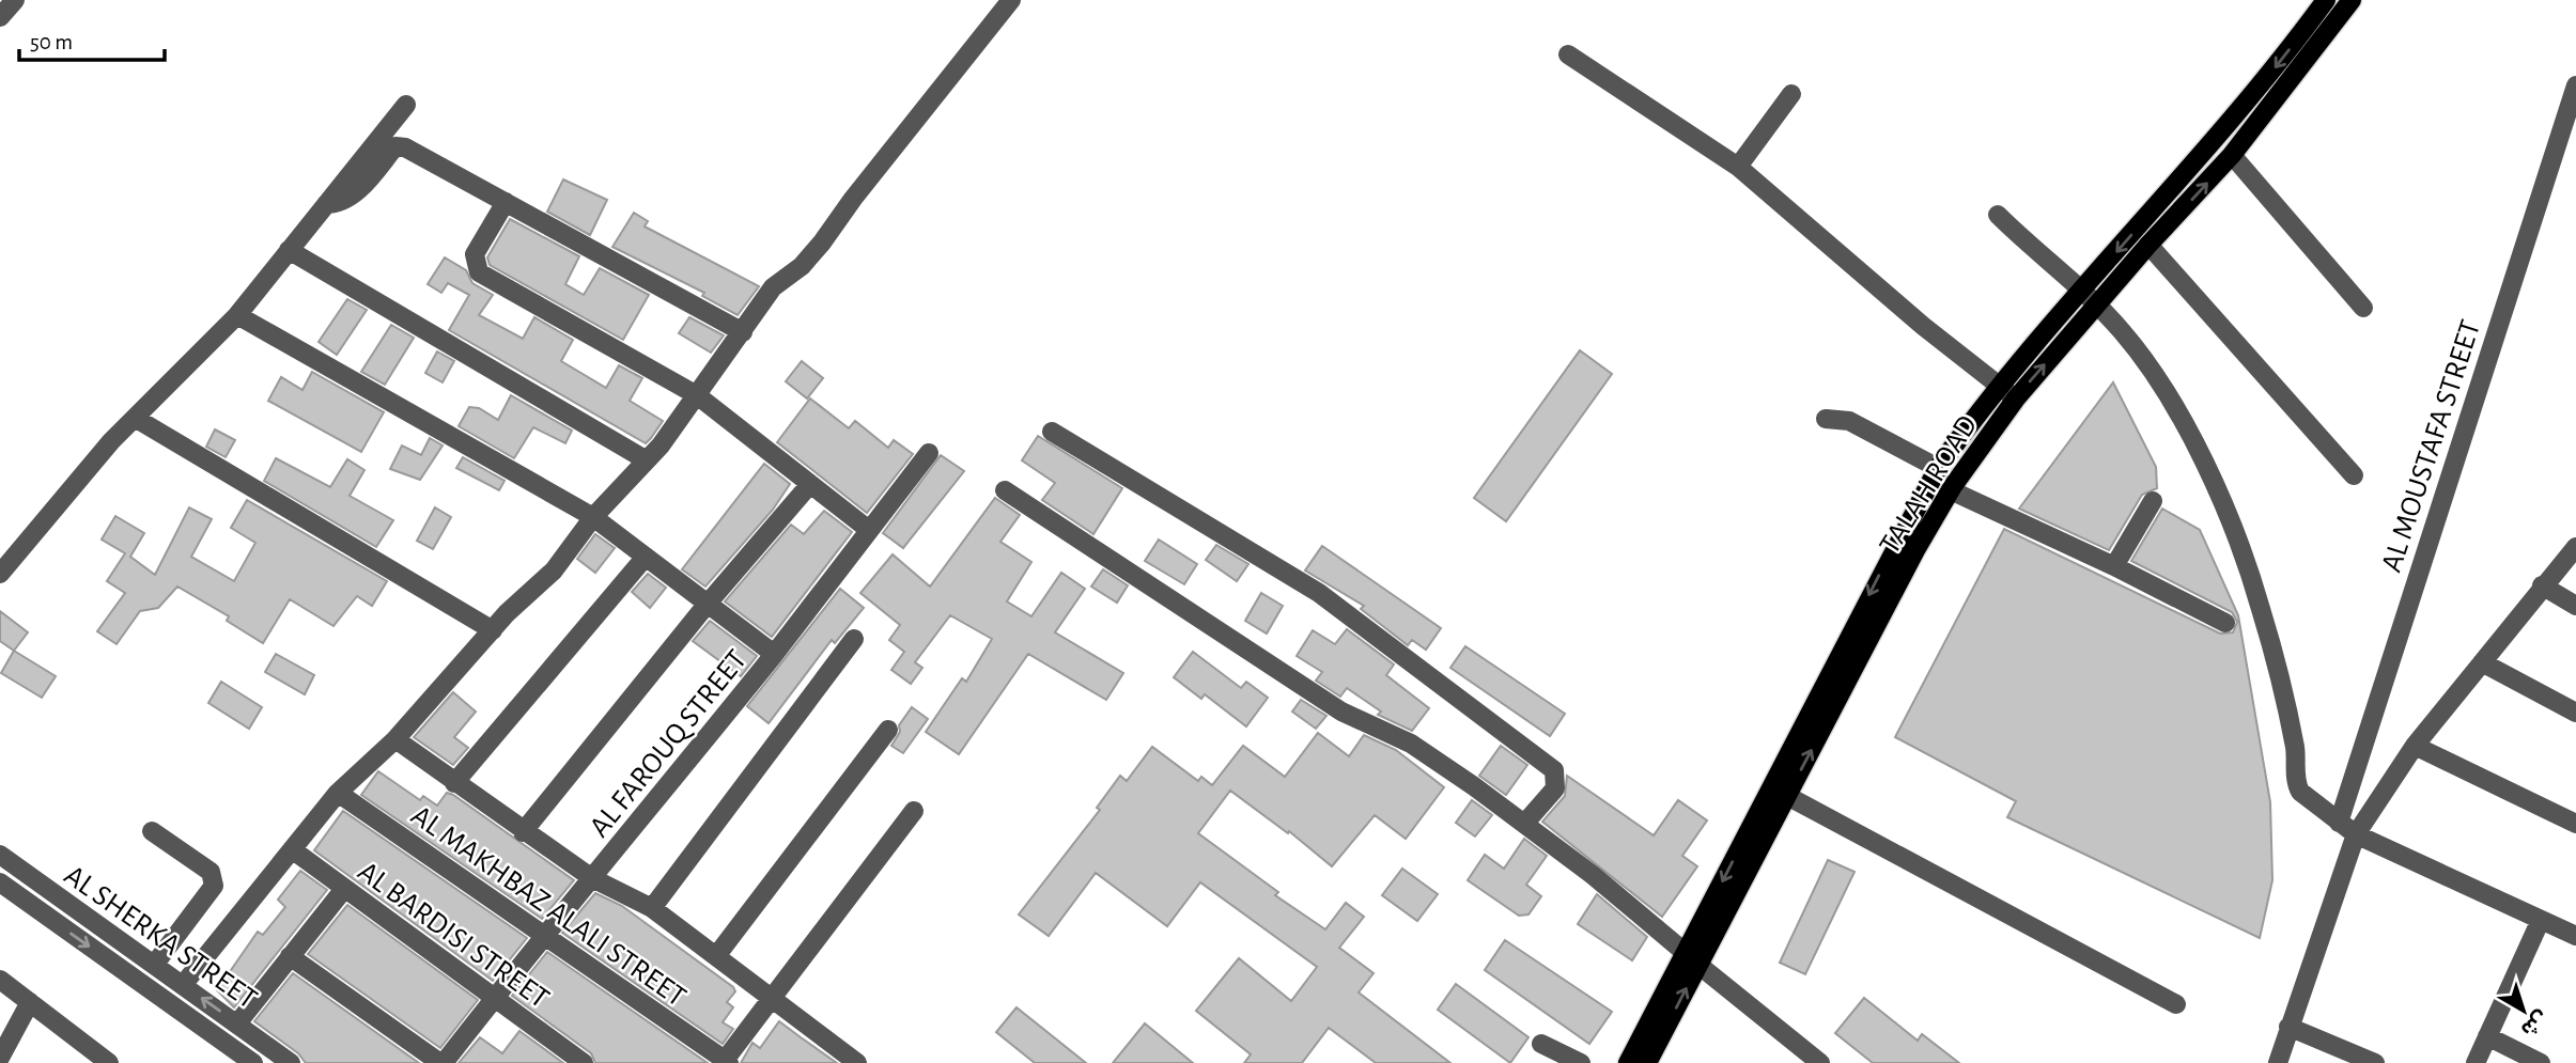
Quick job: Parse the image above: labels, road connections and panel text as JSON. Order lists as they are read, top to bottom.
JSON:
{
  "streets": {
    "main road": ["TALAH ROAD"],
    "street": [
      "AL MOUSTAFA STREET",
      "AL FAROUQ STREET",
      "AL MAKHBAZ ALALI STREET",
      "AL BARDISI STREET",
      "AL SHERKA STREET"
    ]
  },
  "crossings": [
    ["AL FAROUQ STREET", "AL MAKHBAZ ALALI STREET"],
    ["AL FAROUQ STREET", "AL BARDISI STREET"]
  ],
  "scale_bar": "50 m",
  "north": "bottom right"
}
